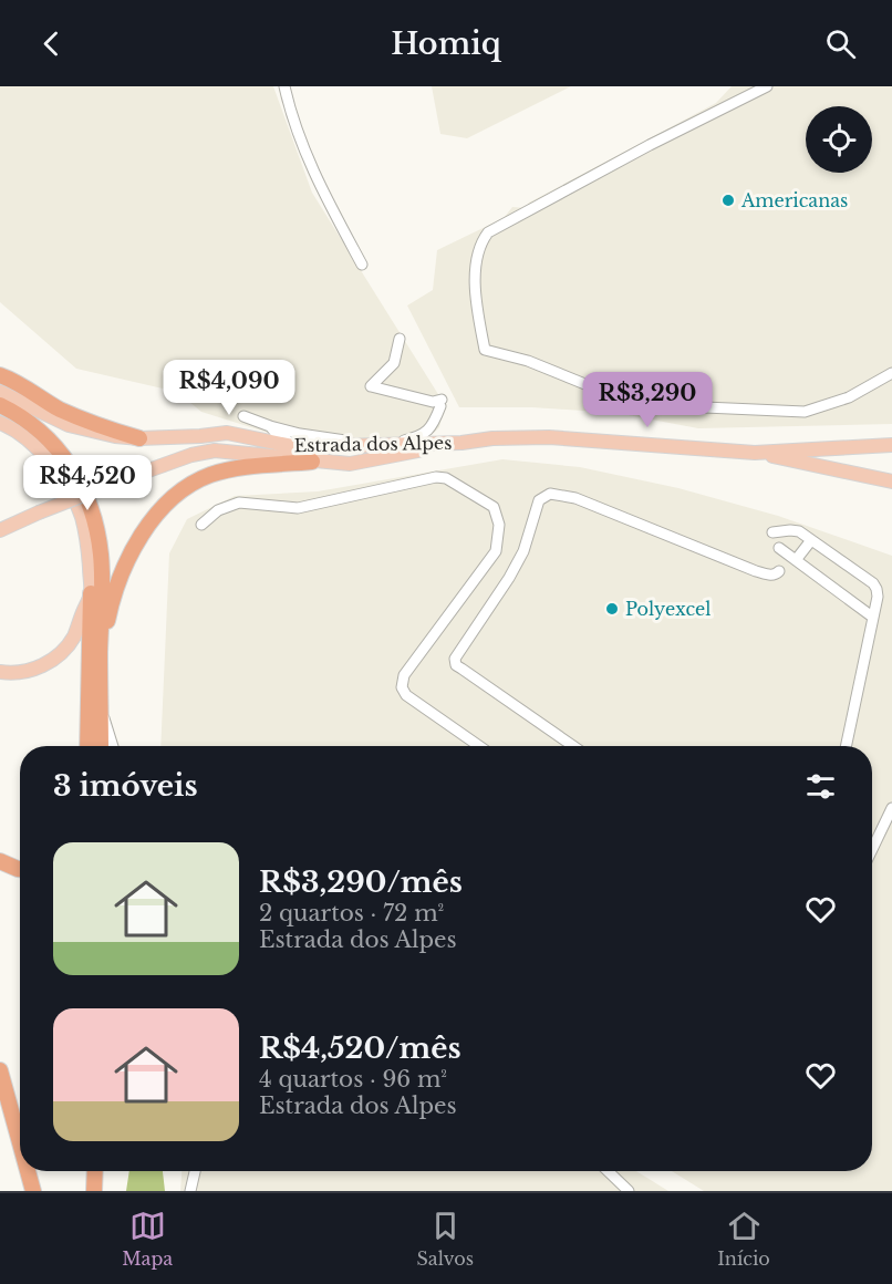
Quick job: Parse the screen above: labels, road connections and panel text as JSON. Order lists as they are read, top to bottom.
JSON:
{
  "streets": {
    "main road": ["Estrada dos Alpes"]
  },
  "places": ["Americanas", "Polyexcel"],
  "page": {
    "header": "Homiq",
    "price": ["R$4,090", "R$3,290", "R$4,520"],
    "heading": "3 imóveis",
    "list": [
      {
        "name": "R$3,290/mês",
        "note": "2 quartos · 72 m² · Estrada dos Alpes"
      },
      {
        "name": "R$4,520/mês",
        "note": "4 quartos · 96 m² · Estrada dos Alpes"
      }
    ],
    "tabs": ["Mapa", "Salvos", "Início"]
  }
}
